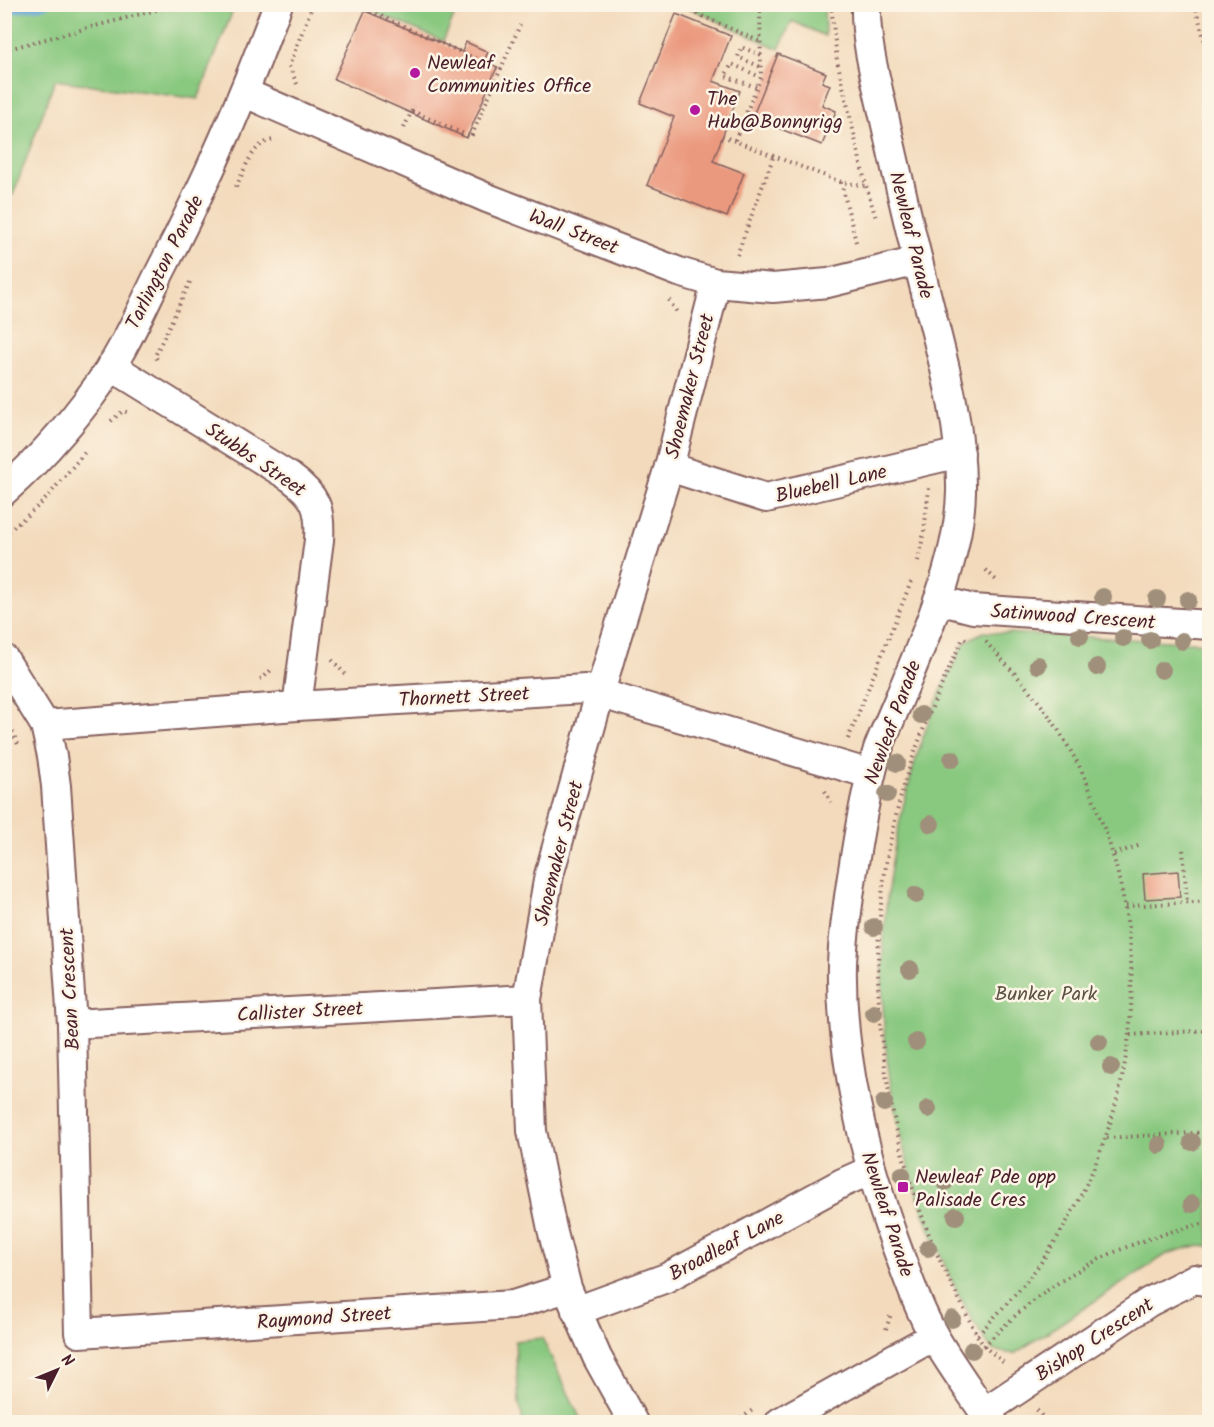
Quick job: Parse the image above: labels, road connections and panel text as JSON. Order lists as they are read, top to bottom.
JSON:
{
  "streets": {
    "street": [
      "Wall Street",
      "Newleaf Parade",
      "Tarlington Parade",
      "Shoemaker Street",
      "Stubbs Street",
      "Bluebell Lane",
      "Satinwood Crescent",
      "Thornett Street",
      "Bean Crescent",
      "Callister Street",
      "Broadleaf Lane",
      "Raymond Street",
      "Bishop Crescent"
    ]
  },
  "crossings": [
    ["Wall Street", "Newleaf Parade"],
    ["Wall Street", "Tarlington Parade"],
    ["Wall Street", "Shoemaker Street"],
    ["Newleaf Parade", "Bluebell Lane"],
    ["Newleaf Parade", "Satinwood Crescent"],
    ["Newleaf Parade", "Thornett Street"],
    ["Newleaf Parade", "Broadleaf Lane"],
    ["Newleaf Parade", "Bishop Crescent"],
    ["Tarlington Parade", "Stubbs Street"],
    ["Shoemaker Street", "Bluebell Lane"],
    ["Shoemaker Street", "Thornett Street"],
    ["Shoemaker Street", "Callister Street"],
    ["Shoemaker Street", "Broadleaf Lane"],
    ["Shoemaker Street", "Raymond Street"],
    ["Stubbs Street", "Thornett Street"],
    ["Thornett Street", "Bean Crescent"],
    ["Bean Crescent", "Callister Street"],
    ["Bean Crescent", "Raymond Street"],
    ["Broadleaf Lane", "Raymond Street"]
  ],
  "parks": ["Bunker Park"],
  "places": {
    "other": ["Newleaf Communities Office", "The Hub@Bonnyrigg"],
    "transit": ["Newleaf Pde opp Palisade Cres"]
  },
  "north": "top right"
}
